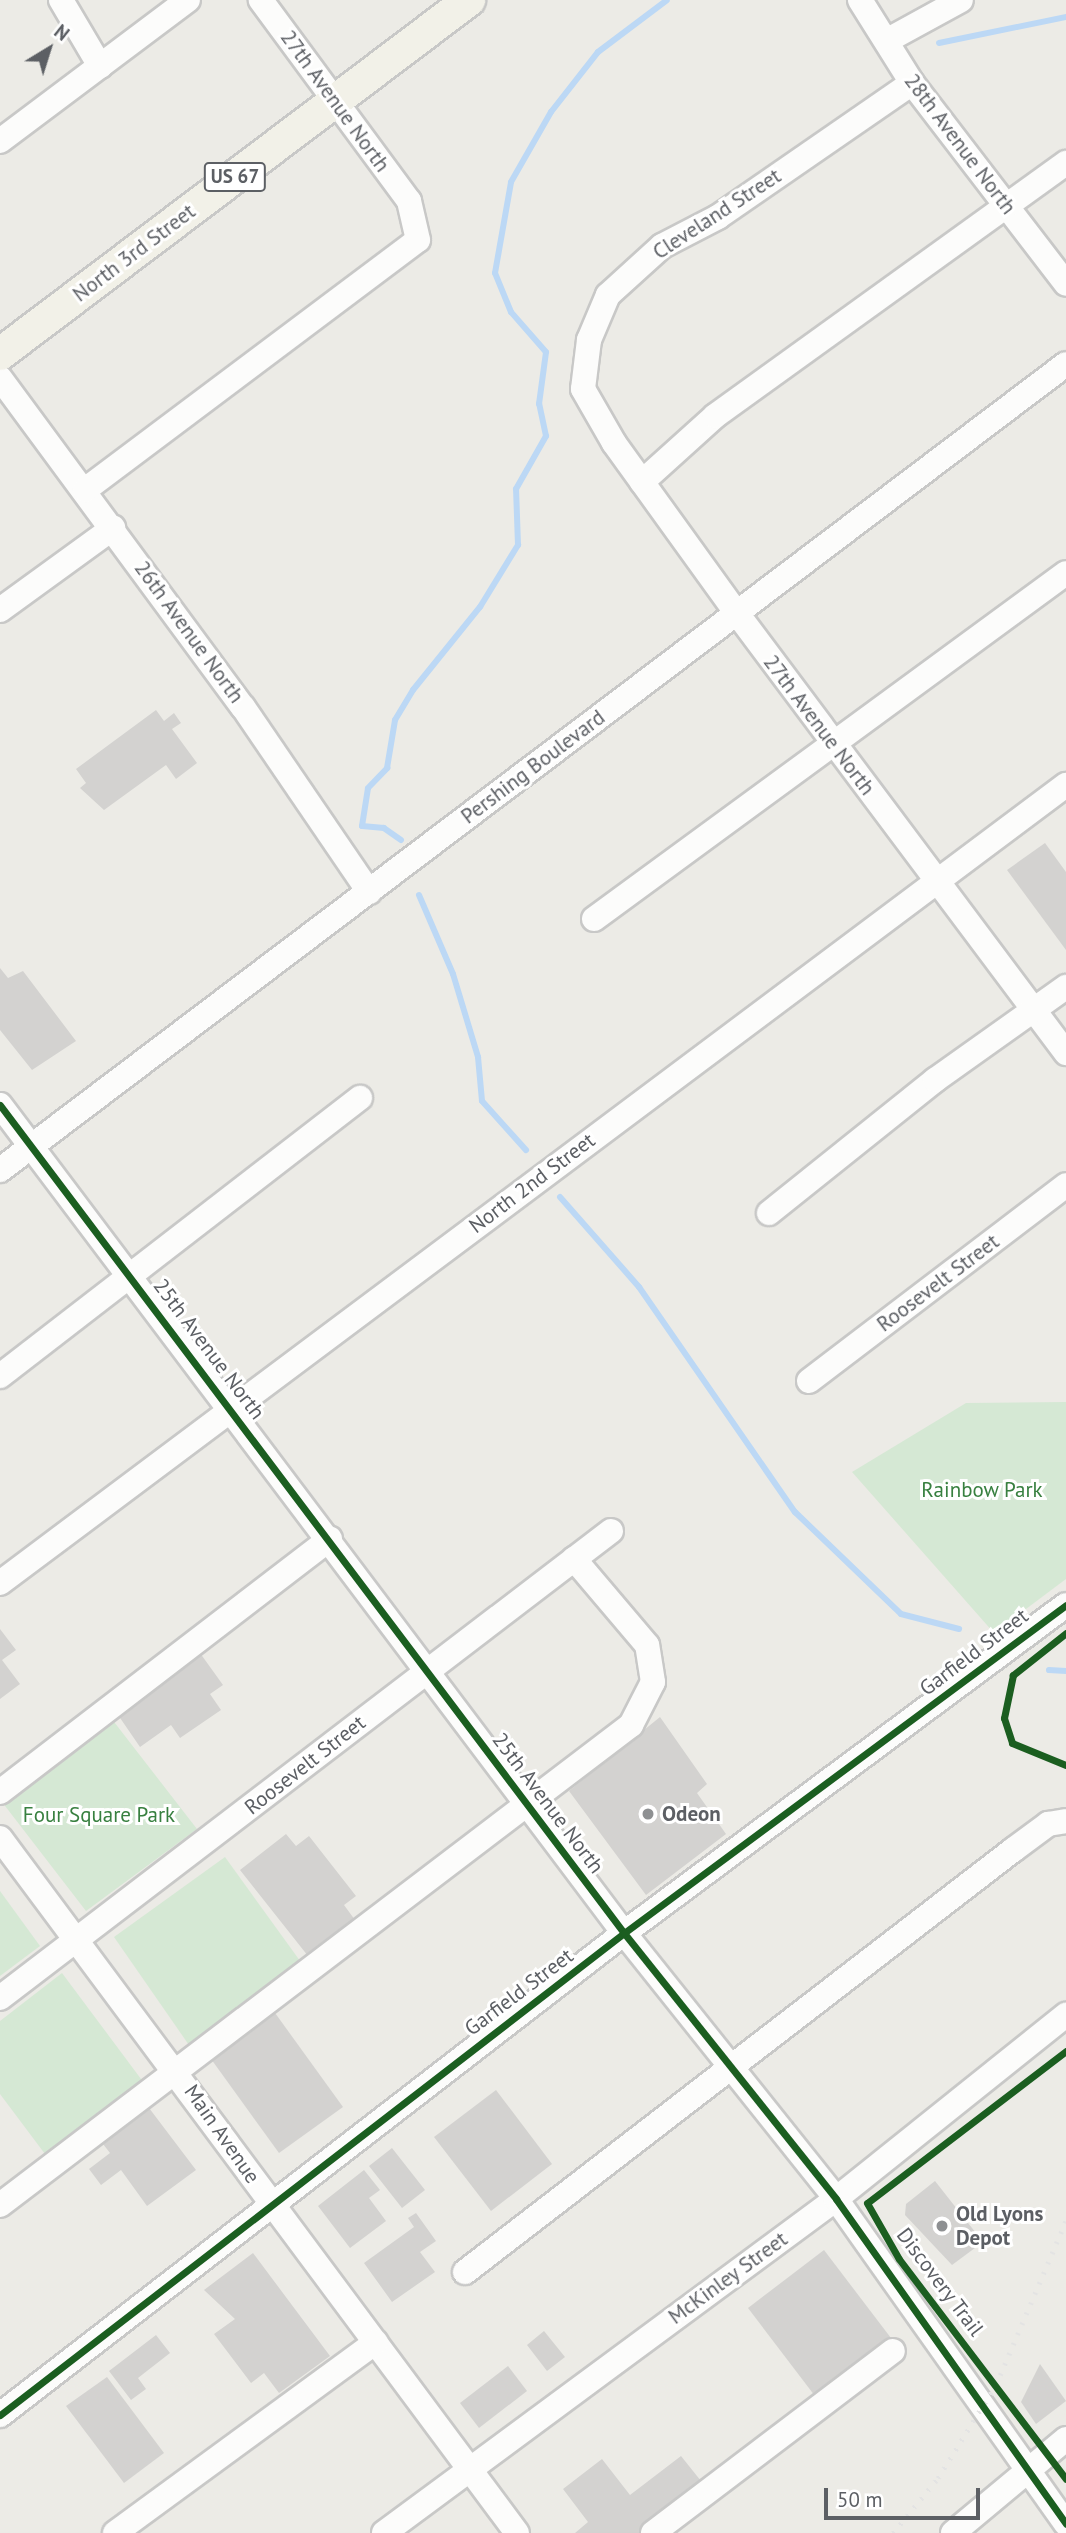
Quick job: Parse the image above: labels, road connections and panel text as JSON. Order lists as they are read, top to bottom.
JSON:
{
  "streets": {
    "main road": ["US 67", "North 3rd Street"],
    "street": [
      "27th Avenue North",
      "28th Avenue North",
      "Cleveland Street",
      "26th Avenue North",
      "Pershing Boulevard",
      "North 2nd Street",
      "Roosevelt Street",
      "25th Avenue North",
      "Garfield Street",
      "Main Avenue",
      "McKinley Street"
    ],
    "cycle path": ["Discovery Trail"]
  },
  "crossings": [
    ["27th Avenue North", "Cleveland Street"],
    ["27th Avenue North", "North 3rd Street"],
    ["27th Avenue North", "26th Avenue North"],
    ["27th Avenue North", "Pershing Boulevard"],
    ["27th Avenue North", "North 2nd Street"],
    ["28th Avenue North", "Cleveland Street"],
    ["26th Avenue North", "Pershing Boulevard"],
    ["Pershing Boulevard", "25th Avenue North"],
    ["North 2nd Street", "25th Avenue North"],
    ["Roosevelt Street", "25th Avenue North"],
    ["Roosevelt Street", "Main Avenue"],
    ["25th Avenue North", "Garfield Street"],
    ["25th Avenue North", "McKinley Street"],
    ["Garfield Street", "Main Avenue"],
    ["Main Avenue", "McKinley Street"]
  ],
  "parks": ["Rainbow Park", "Four Square Park"],
  "places": ["Odeon", "Old Lyons Depot"],
  "scale_bar": "50 m",
  "north": "top right"
}
